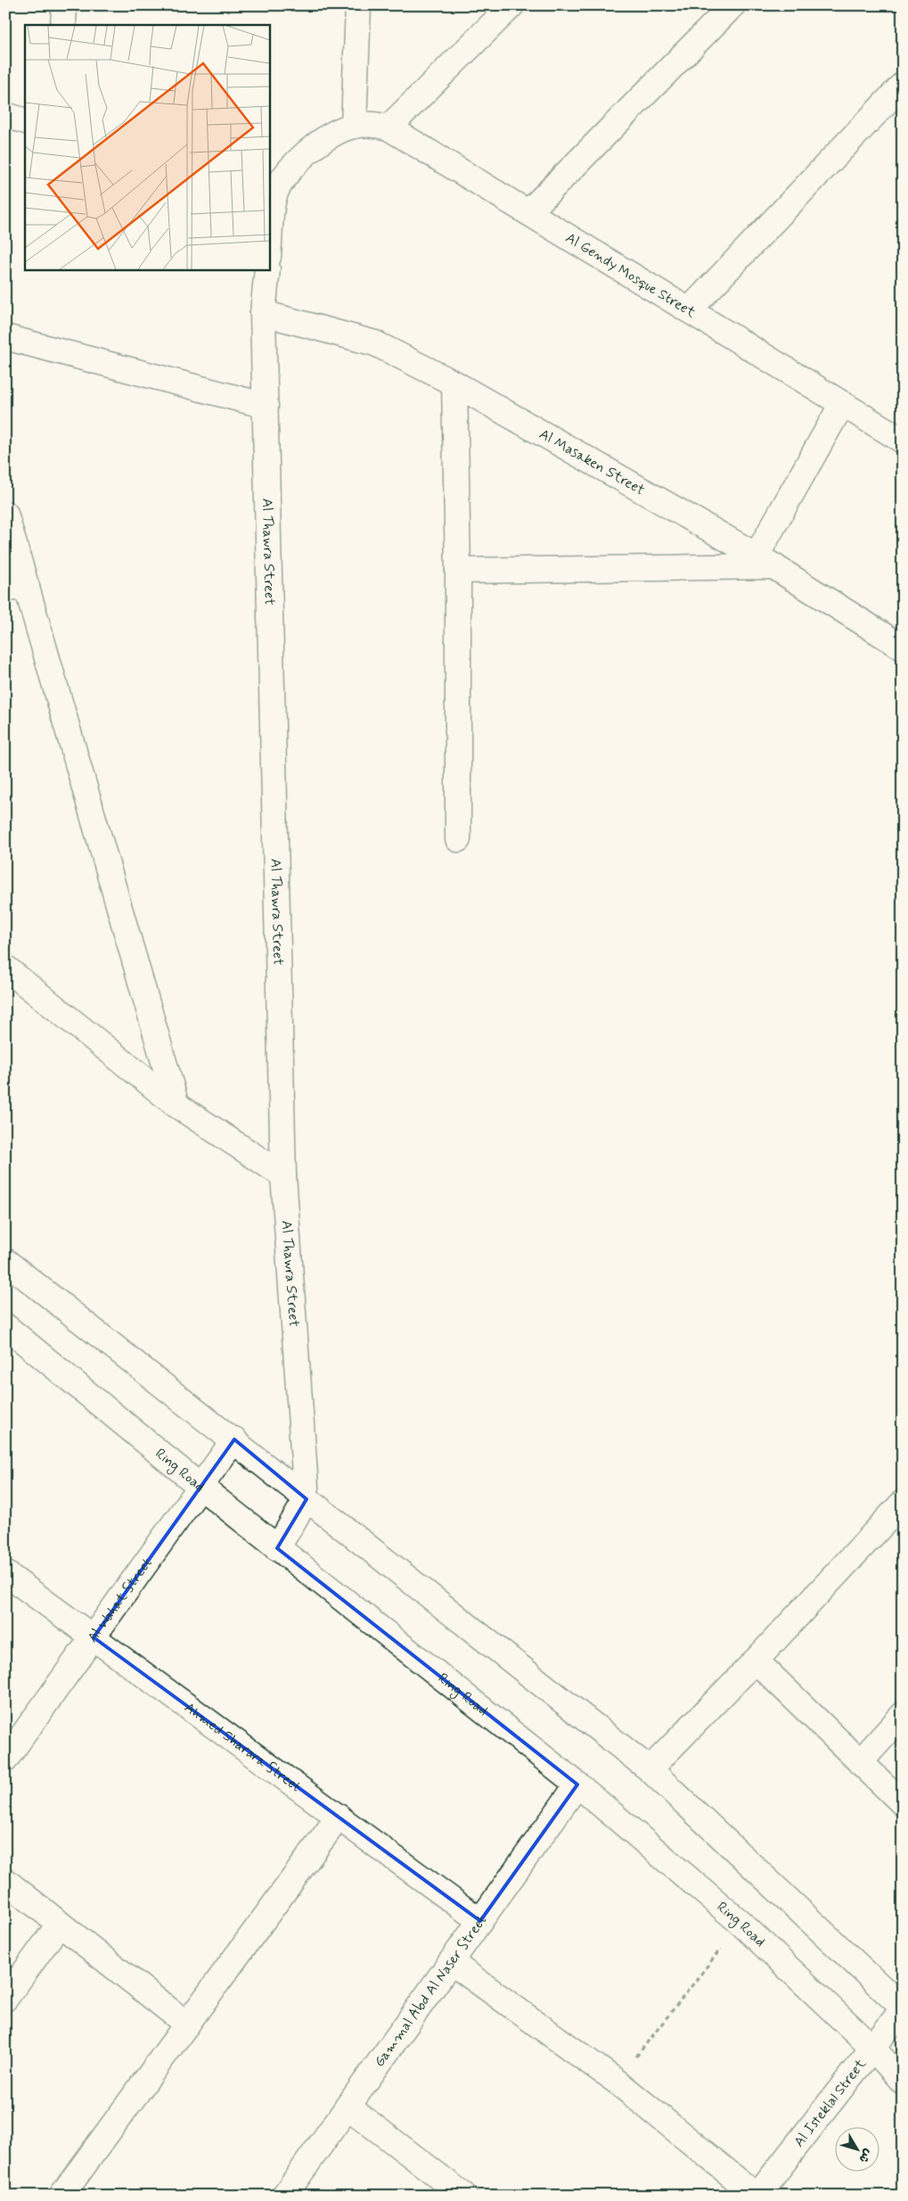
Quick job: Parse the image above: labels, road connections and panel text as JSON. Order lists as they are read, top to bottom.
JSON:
{
  "streets": {
    "street": [
      "Al Gendy Mosque Street",
      "Al Masaken Street",
      "Al Thawra Street",
      "Ring Road",
      "Al Wahat Street",
      "Ahmed Sharara Street",
      "Gammal Abd Al Naser Street",
      "Al Isteklal Street"
    ]
  },
  "crossings": [
    ["Al Masaken Street", "Al Thawra Street"],
    ["Ring Road", "Al Wahat Street"],
    ["Ring Road", "Gammal Abd Al Naser Street"],
    ["Ring Road", "Al Isteklal Street"],
    ["Al Wahat Street", "Ahmed Sharara Street"],
    ["Ahmed Sharara Street", "Gammal Abd Al Naser Street"]
  ],
  "north": "bottom right"
}
